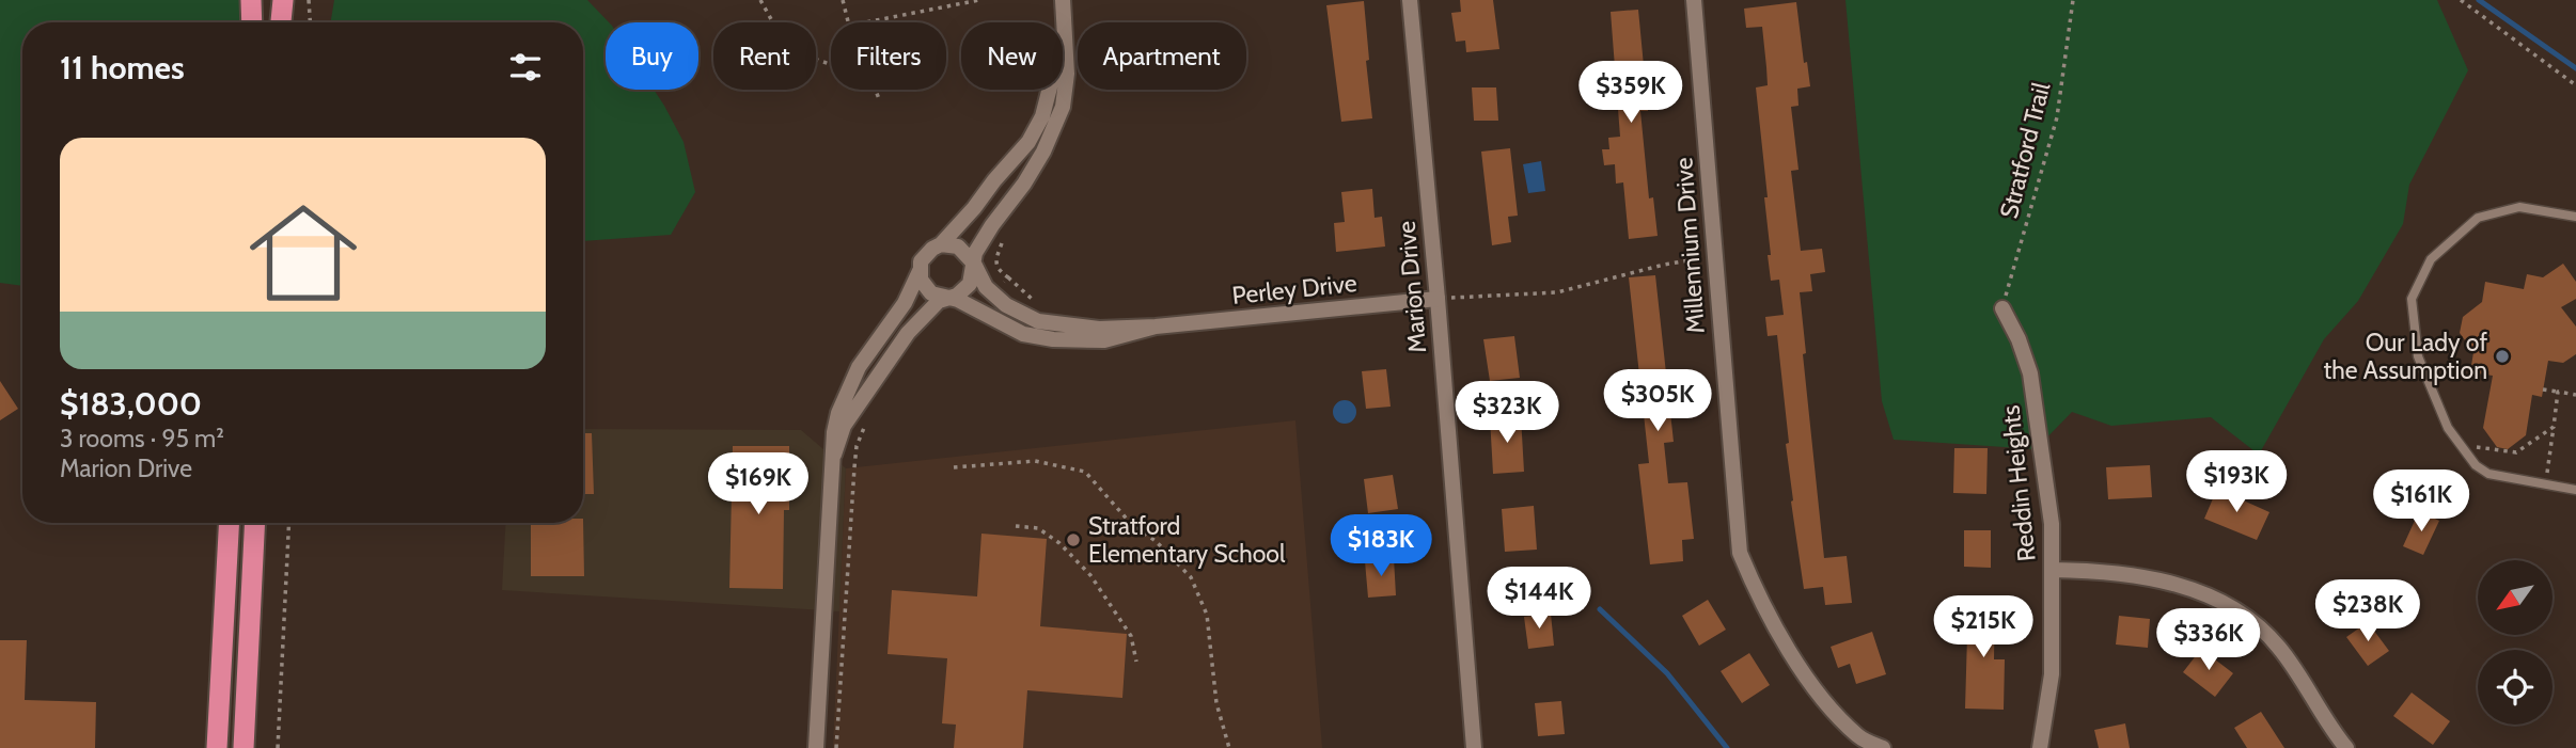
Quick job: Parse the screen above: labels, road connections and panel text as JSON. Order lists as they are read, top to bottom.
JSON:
{
  "streets": {
    "street": [
      "Millennium Drive",
      "Marion Drive",
      "Perley Drive",
      "Reddin Heights"
    ],
    "path": ["Stratford Trail"]
  },
  "crossings": [
    ["Stratford Trail", "Reddin Heights"],
    ["Marion Drive", "Perley Drive"]
  ],
  "places": ["Our Lady of the Assumption", "Stratford Elementary School"],
  "north": "bottom left",
  "page": {
    "chip": [
      "Buy",
      "Rent",
      "Filters",
      "New",
      "Apartment"
    ],
    "heading": "11 homes",
    "price": [
      "$359K",
      "$305K",
      "$323K",
      "$193K",
      "$169K",
      "$161K",
      "$183K",
      "$144K",
      "$238K",
      "$215K",
      "$336K"
    ],
    "list": [
      {
        "name": "$183,000",
        "note": "3 rooms · 95 m² · Marion Drive"
      }
    ]
  }
}
